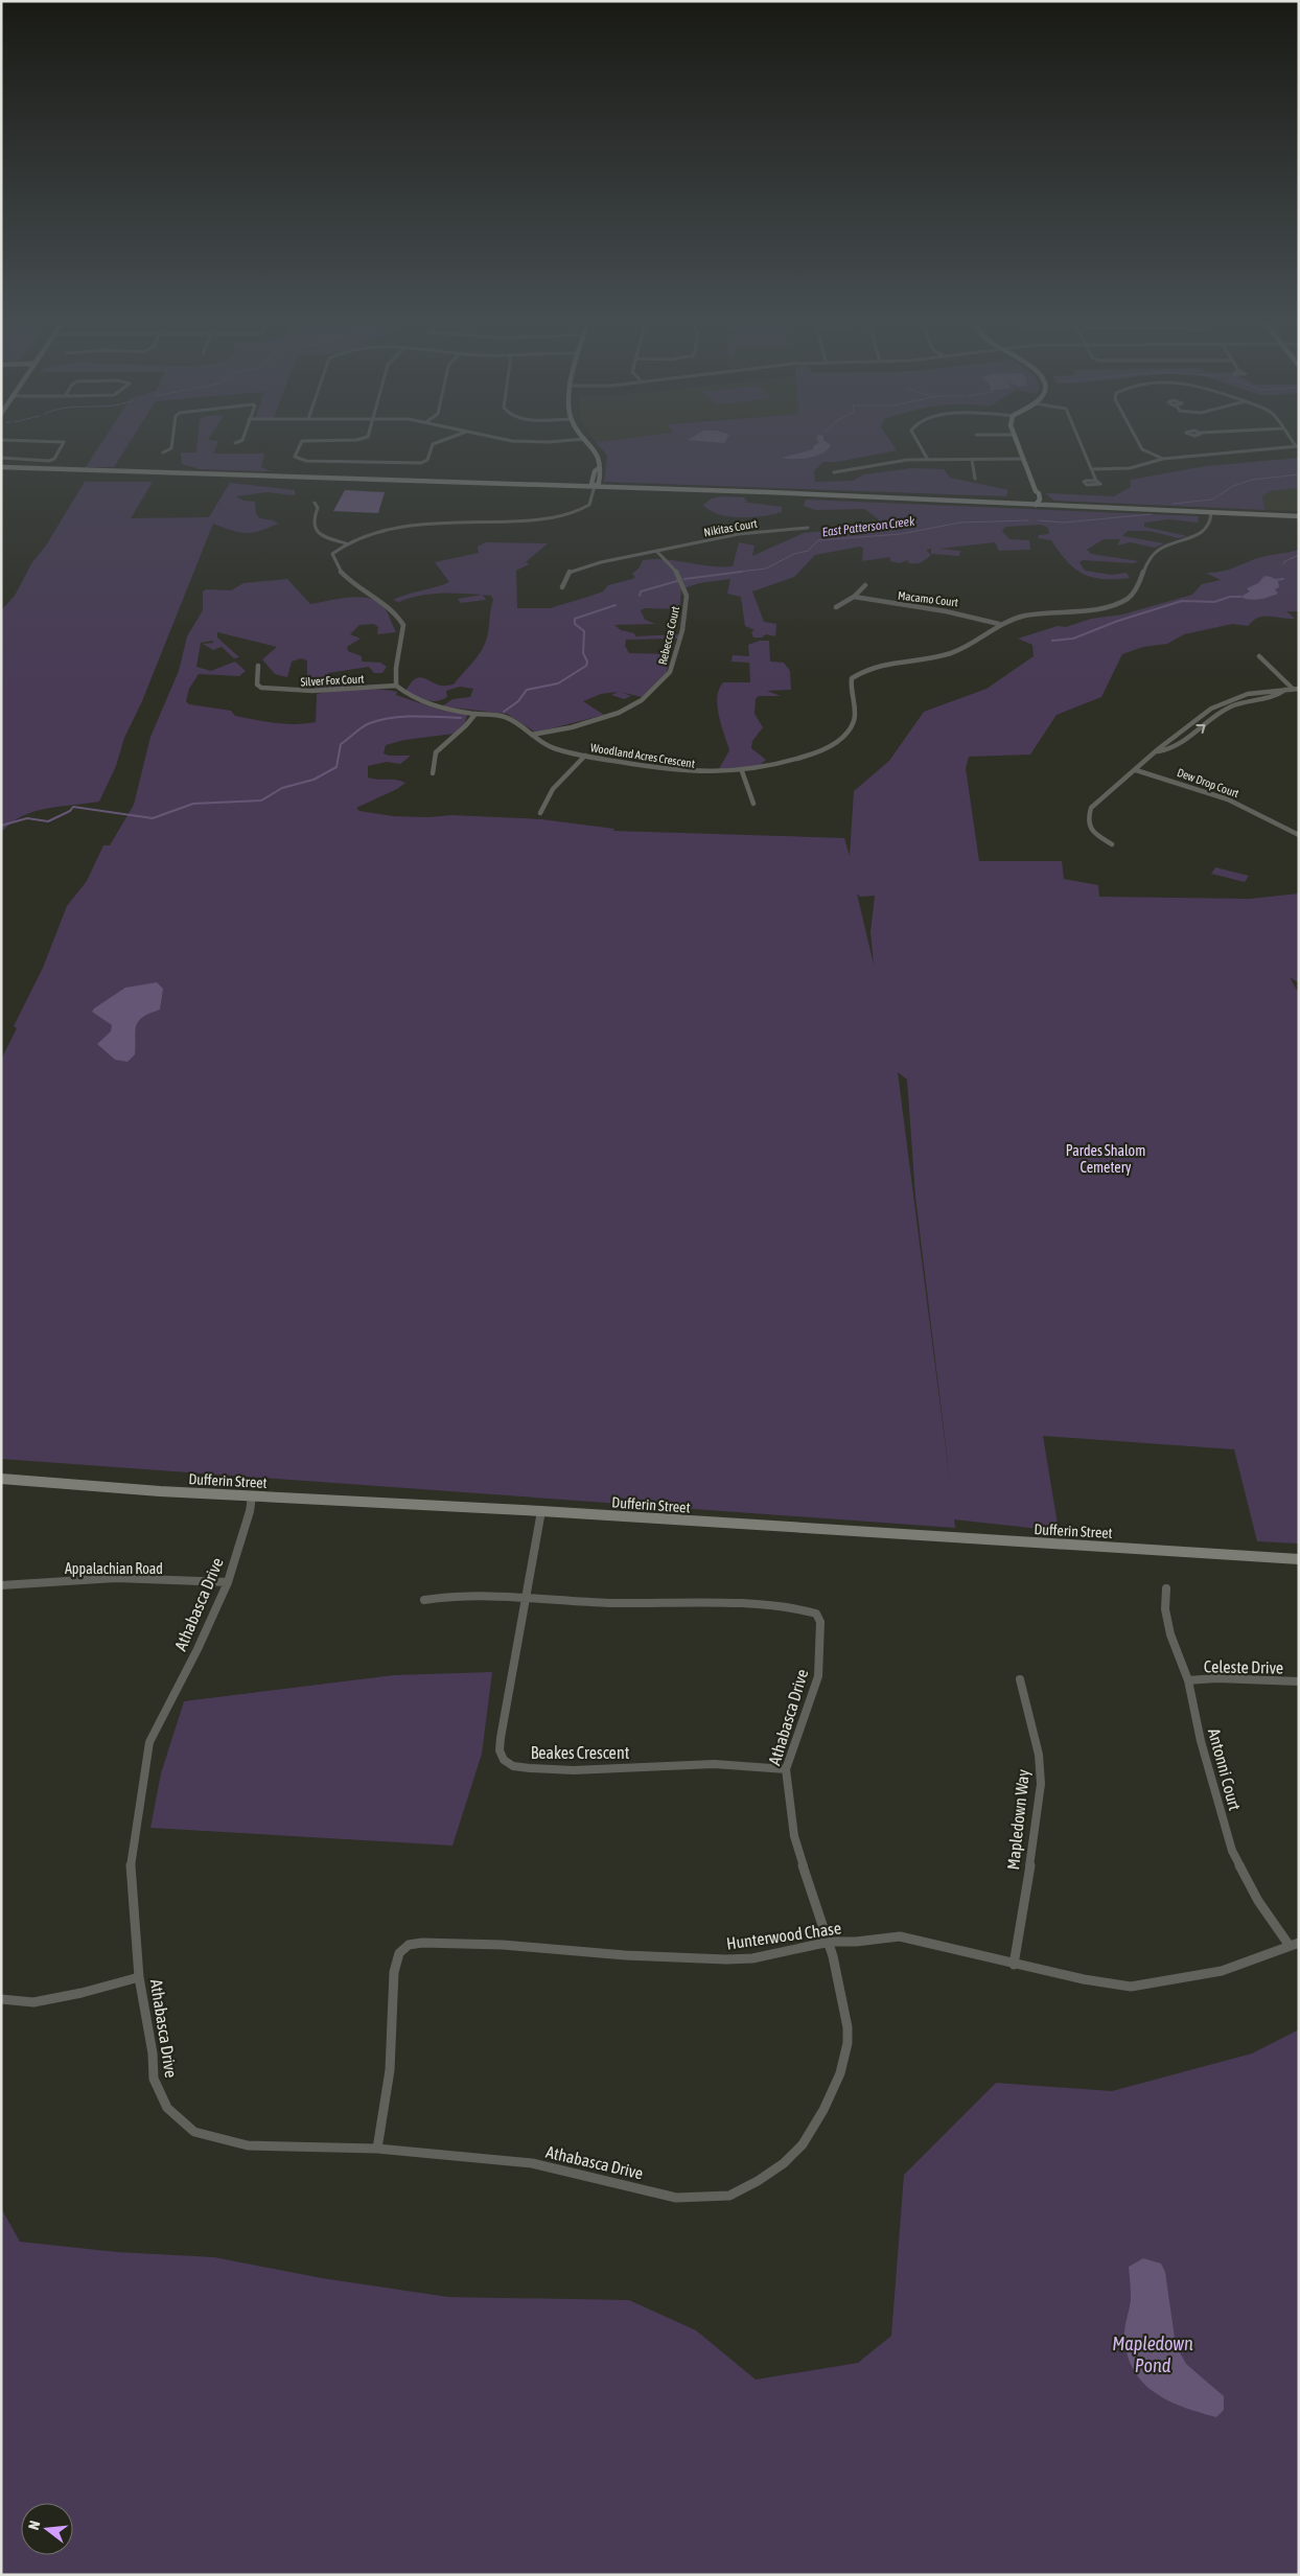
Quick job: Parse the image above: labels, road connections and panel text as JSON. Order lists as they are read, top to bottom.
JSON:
{
  "streets": {
    "main road": ["Dufferin Street"],
    "street": [
      "Nikitas Court",
      "Macamo Court",
      "Rebecca Court",
      "Silver Fox Court",
      "Woodland Acres Crescent",
      "Dew Drop Court",
      "Appalachian Road",
      "Athabasca Drive",
      "Celeste Drive",
      "Beakes Crescent",
      "Antonni Court",
      "Mapledown Way",
      "Hunterwood Chase"
    ]
  },
  "crossings": [
    ["Nikitas Court", "Rebecca Court"],
    ["Macamo Court", "Woodland Acres Crescent"],
    ["Rebecca Court", "Woodland Acres Crescent"],
    ["Silver Fox Court", "Woodland Acres Crescent"],
    ["Dufferin Street", "Athabasca Drive"],
    ["Dufferin Street", "Beakes Crescent"],
    ["Appalachian Road", "Athabasca Drive"],
    ["Athabasca Drive", "Beakes Crescent"],
    ["Athabasca Drive", "Hunterwood Chase"],
    ["Celeste Drive", "Antonni Court"],
    ["Antonni Court", "Hunterwood Chase"],
    ["Mapledown Way", "Hunterwood Chase"]
  ],
  "water": ["East Patterson Creek", "Mapledown Pond"],
  "parks": ["Pardes Shalom Cemetery"],
  "north": "left"
}
